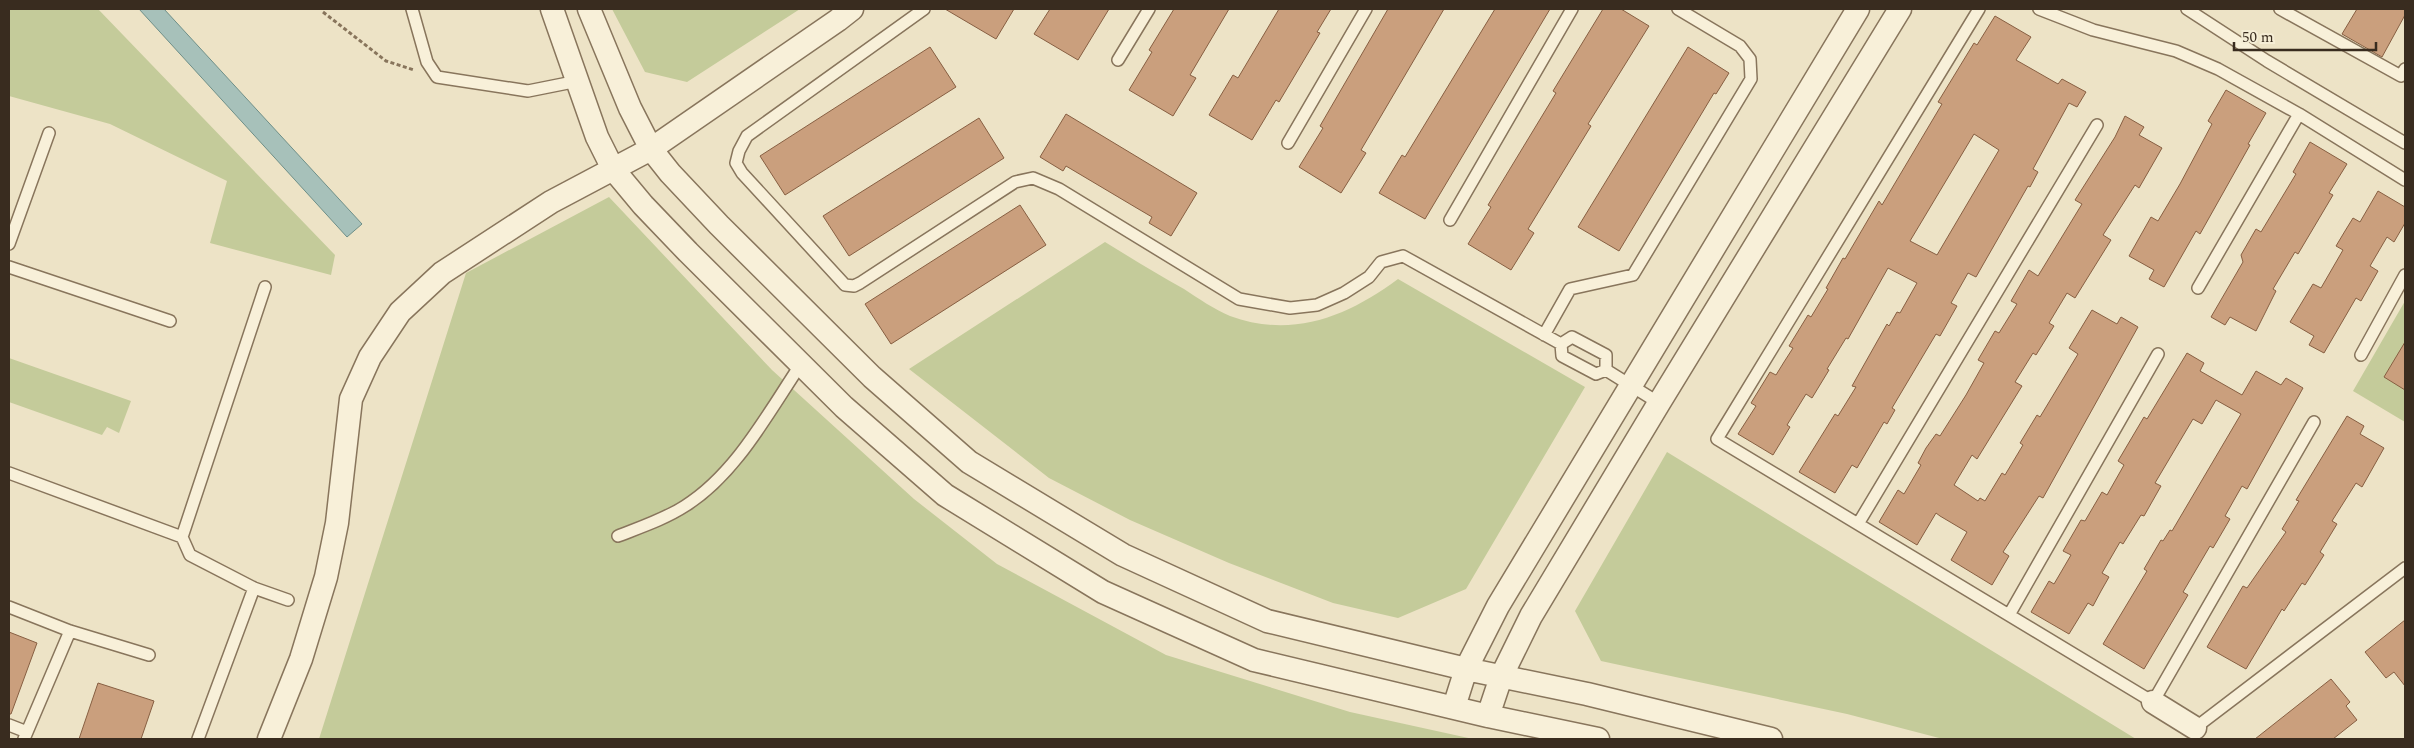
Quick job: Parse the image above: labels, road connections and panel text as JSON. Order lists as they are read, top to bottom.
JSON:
{
  "scale_bar": "50 m"
}
